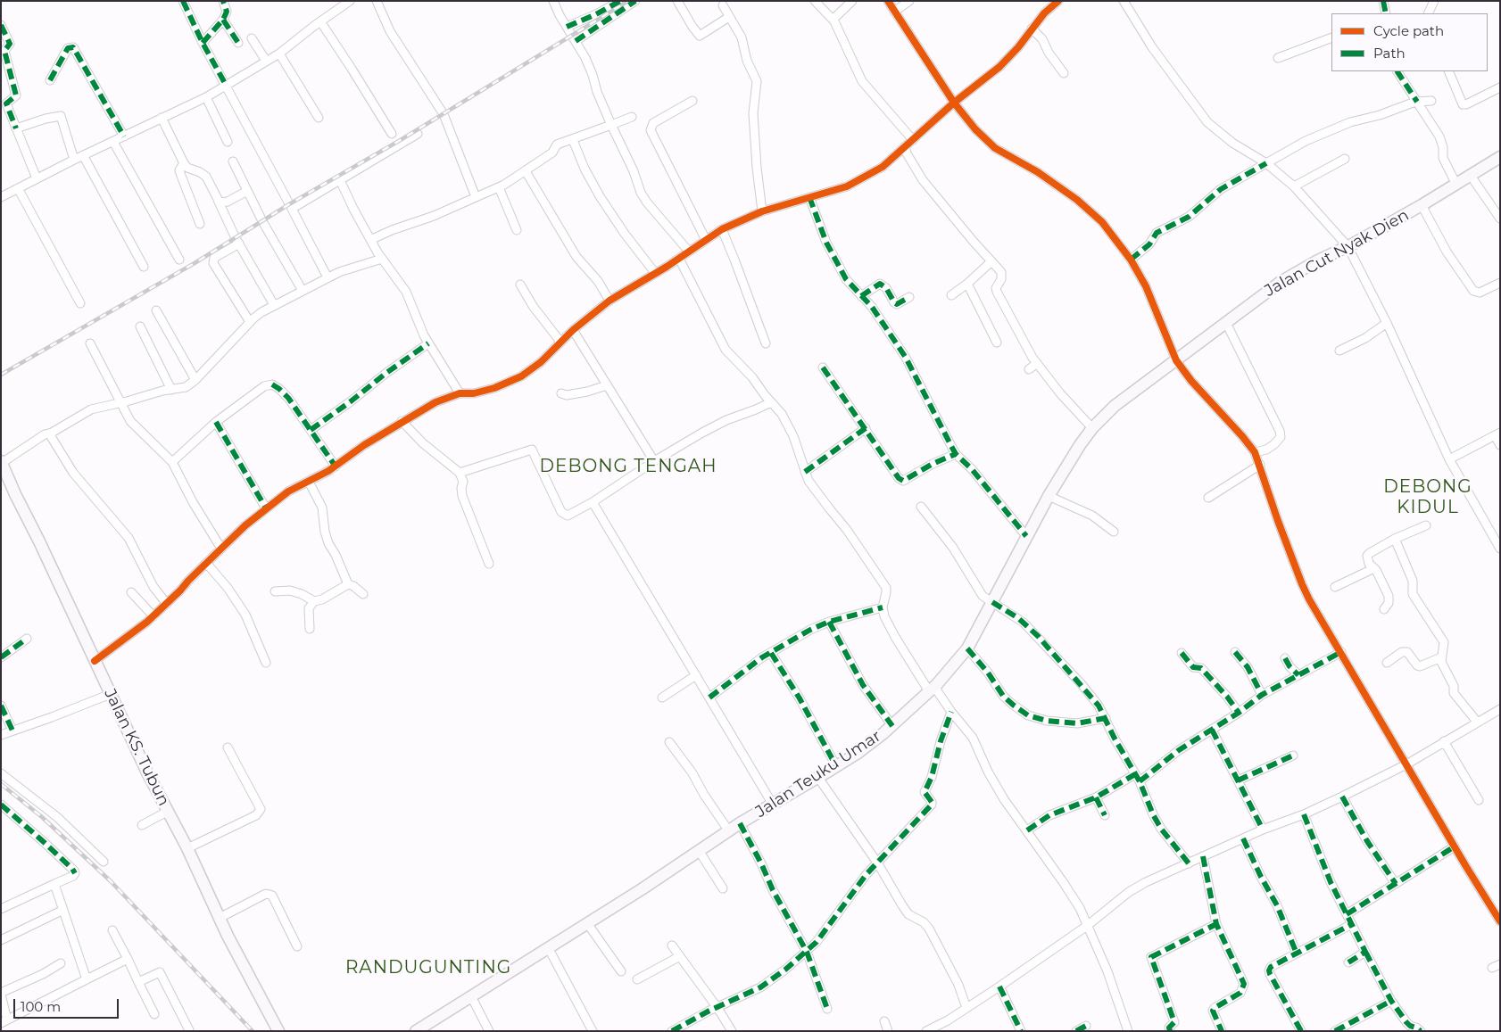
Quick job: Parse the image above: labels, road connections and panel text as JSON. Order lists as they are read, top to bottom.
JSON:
{
  "streets": {
    "main road": ["Jalan Cut Nyak Dien", "Jalan KS. Tubun", "Jalan Teuku Umar"]
  },
  "crossings": [
    ["Jalan Cut Nyak Dien", "Jalan Teuku Umar"]
  ],
  "districts": ["DEBONG TENGAH", "DEBONG KIDUL", "RANDUGUNTING"],
  "legend": ["Cycle path", "Path"],
  "scale_bar": "100 m"
}
